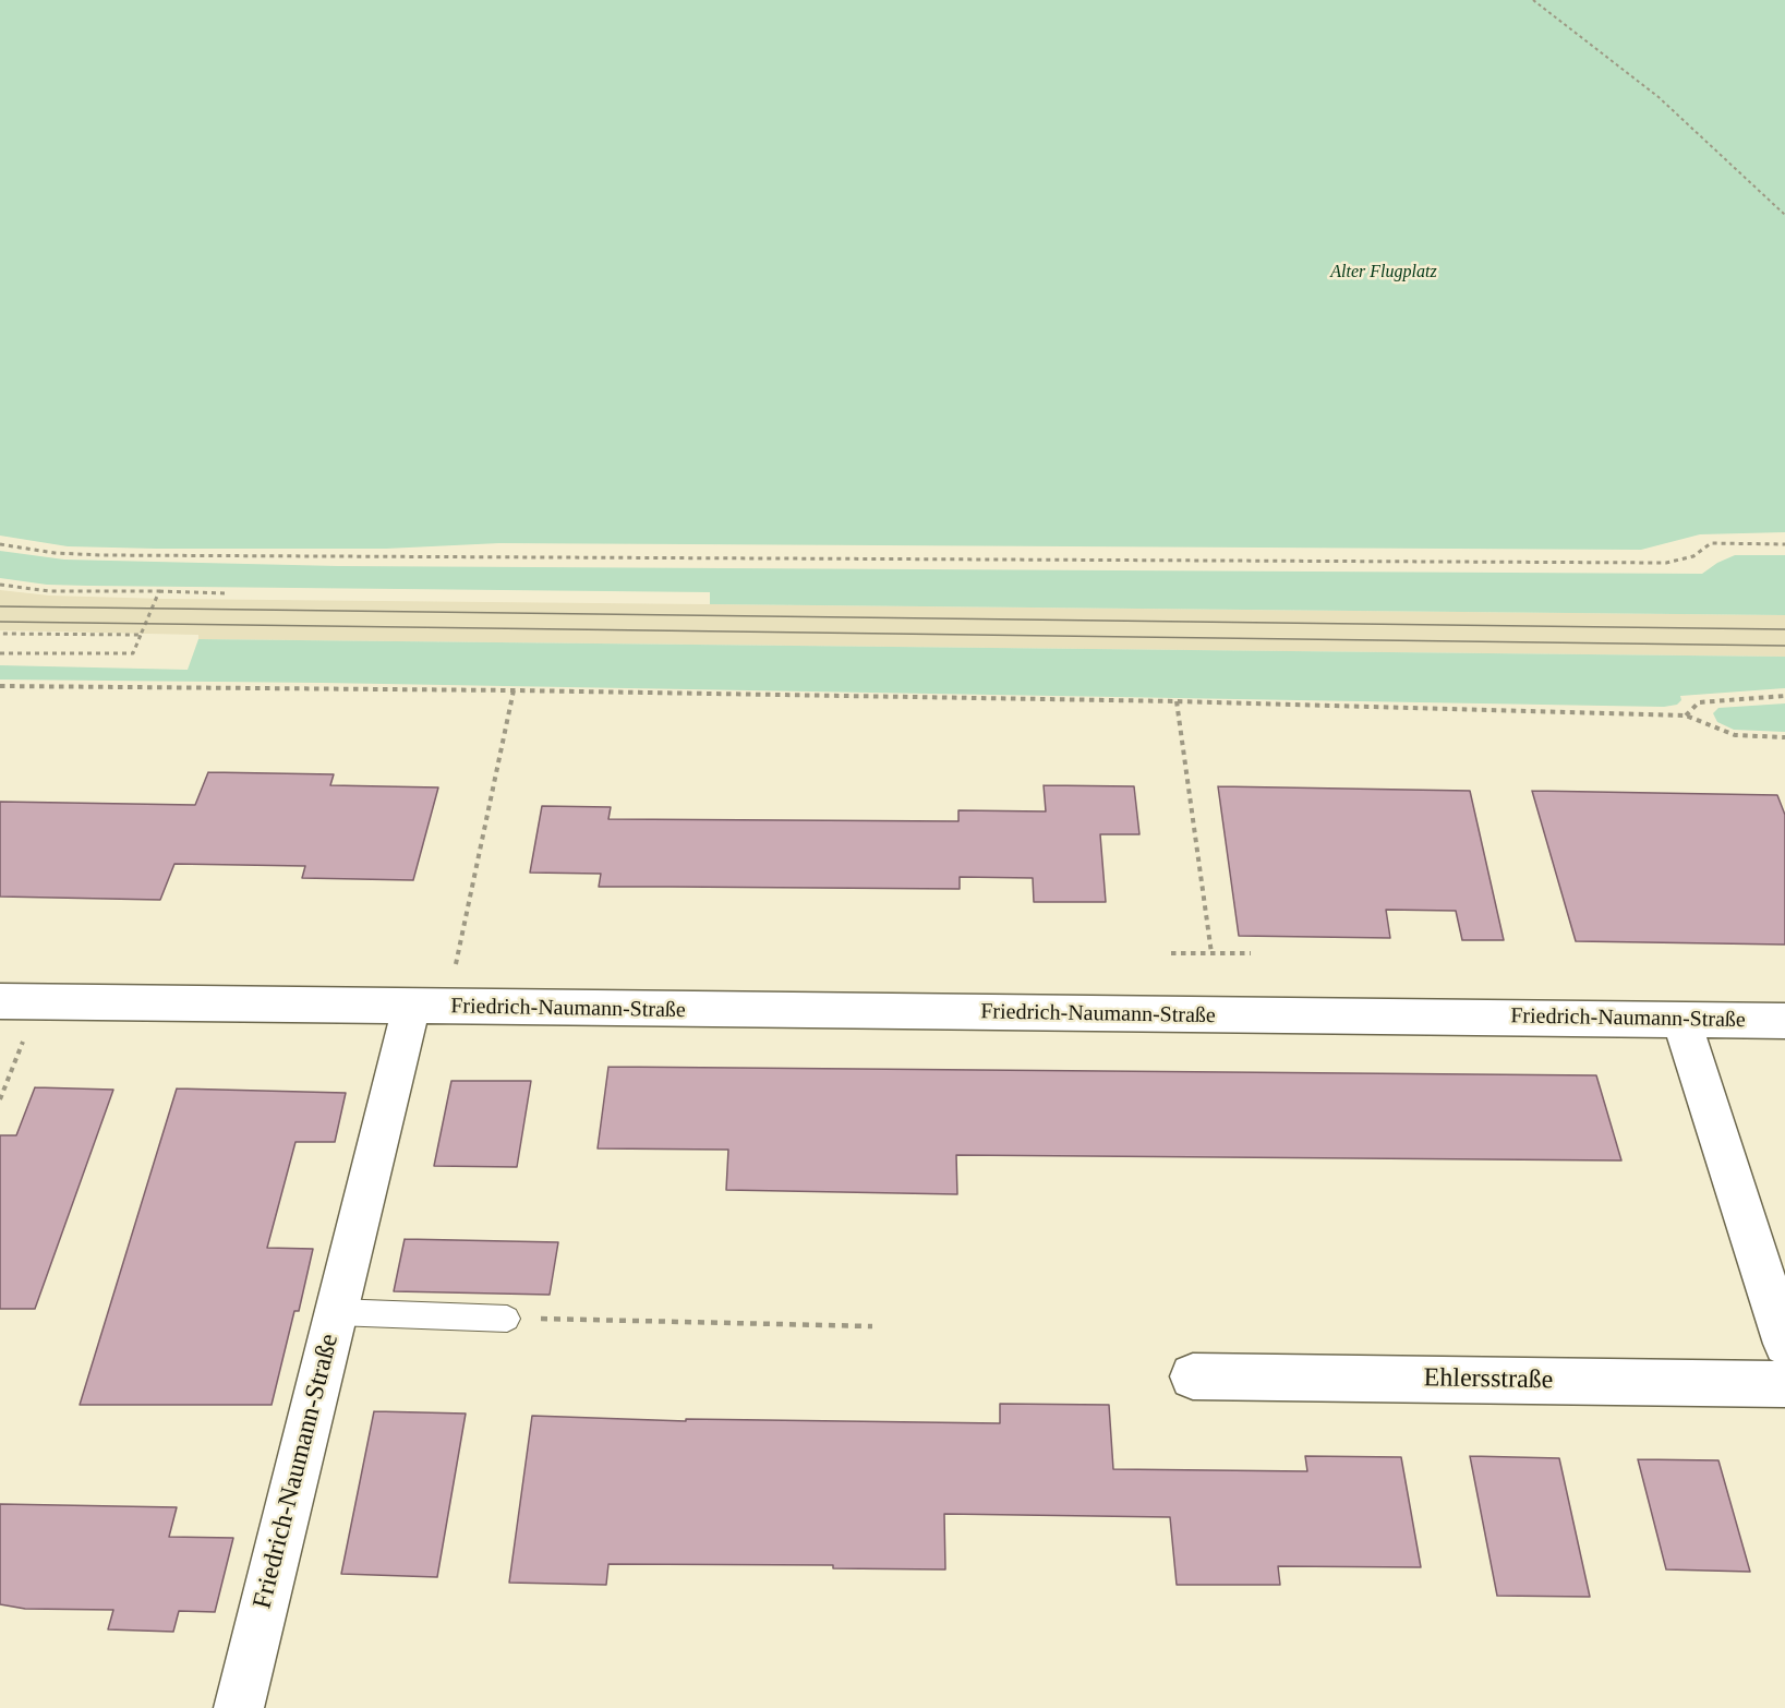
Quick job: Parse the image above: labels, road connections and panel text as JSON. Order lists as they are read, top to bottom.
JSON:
{
  "streets": {
    "street": ["Friedrich-Naumann-Straße", "Ehlersstraße"]
  },
  "parks": ["Alter Flugplatz"]
}
